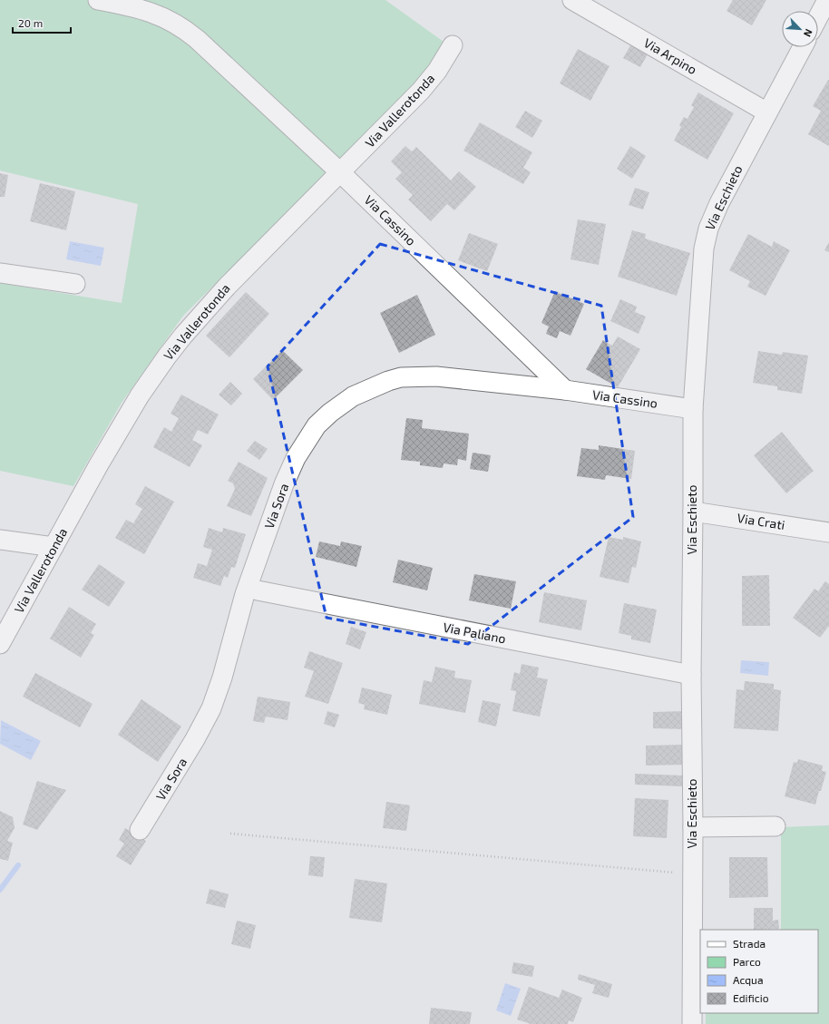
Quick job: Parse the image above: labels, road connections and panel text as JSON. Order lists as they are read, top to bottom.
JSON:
{
  "streets": {
    "street": [
      "Via Arpino",
      "Via Vallerotonda",
      "Via Eschieto",
      "Via Cassino",
      "Via Sora",
      "Via Crati",
      "Via Paliano"
    ]
  },
  "crossings": [
    ["Via Arpino", "Via Eschieto"],
    ["Via Vallerotonda", "Via Cassino"],
    ["Via Eschieto", "Via Cassino"],
    ["Via Eschieto", "Via Crati"],
    ["Via Eschieto", "Via Paliano"],
    ["Via Cassino", "Via Sora"]
  ],
  "legend": [
    "Strada",
    "Parco",
    "Acqua",
    "Edificio"
  ],
  "scale_bar": "20 m",
  "north": "bottom right"
}
